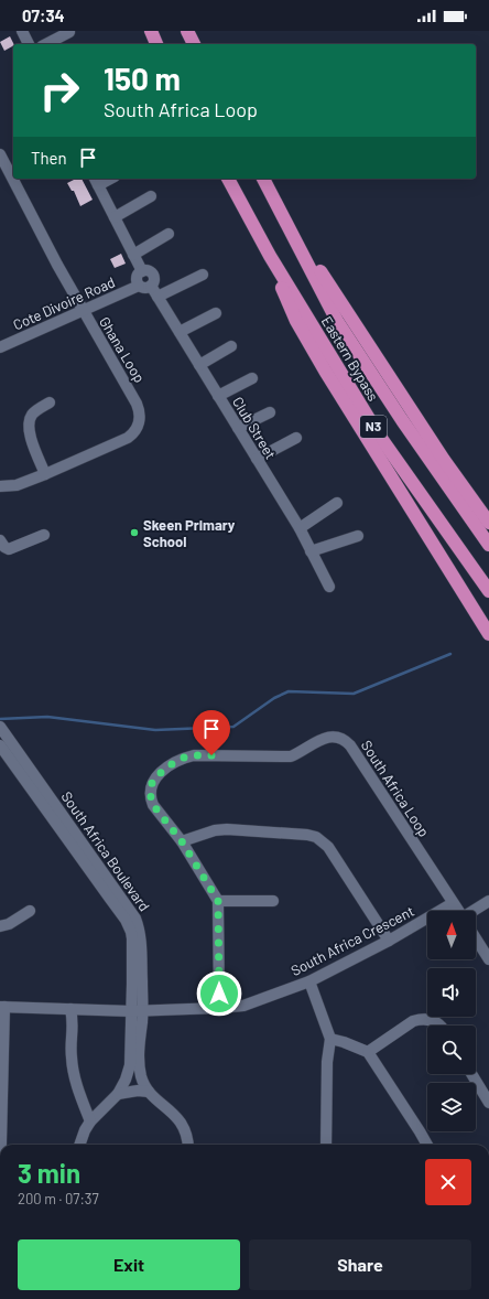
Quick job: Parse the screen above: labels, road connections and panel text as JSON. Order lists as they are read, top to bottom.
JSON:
{
  "streets": {
    "highway": ["Eastern Bypass", "N3"],
    "street": [
      "Cote Divoire Road",
      "Ghana Loop",
      "Club Street",
      "South Africa Loop",
      "South Africa Boulevard",
      "South Africa Crescent"
    ]
  },
  "crossings": [
    ["Cote Divoire Road", "Ghana Loop"],
    ["Cote Divoire Road", "Club Street"],
    ["South Africa Loop", "South Africa Crescent"],
    ["South Africa Boulevard", "South Africa Crescent"]
  ],
  "places": ["Skeen Primary School"],
  "north": "top",
  "page": {
    "status": "07:34",
    "turn": ["150 m", "South Africa Loop"],
    "then": "Then",
    "heading": ["3 min", "200 m · 07:37"],
    "buttons": ["Exit", "Share"]
  }
}
